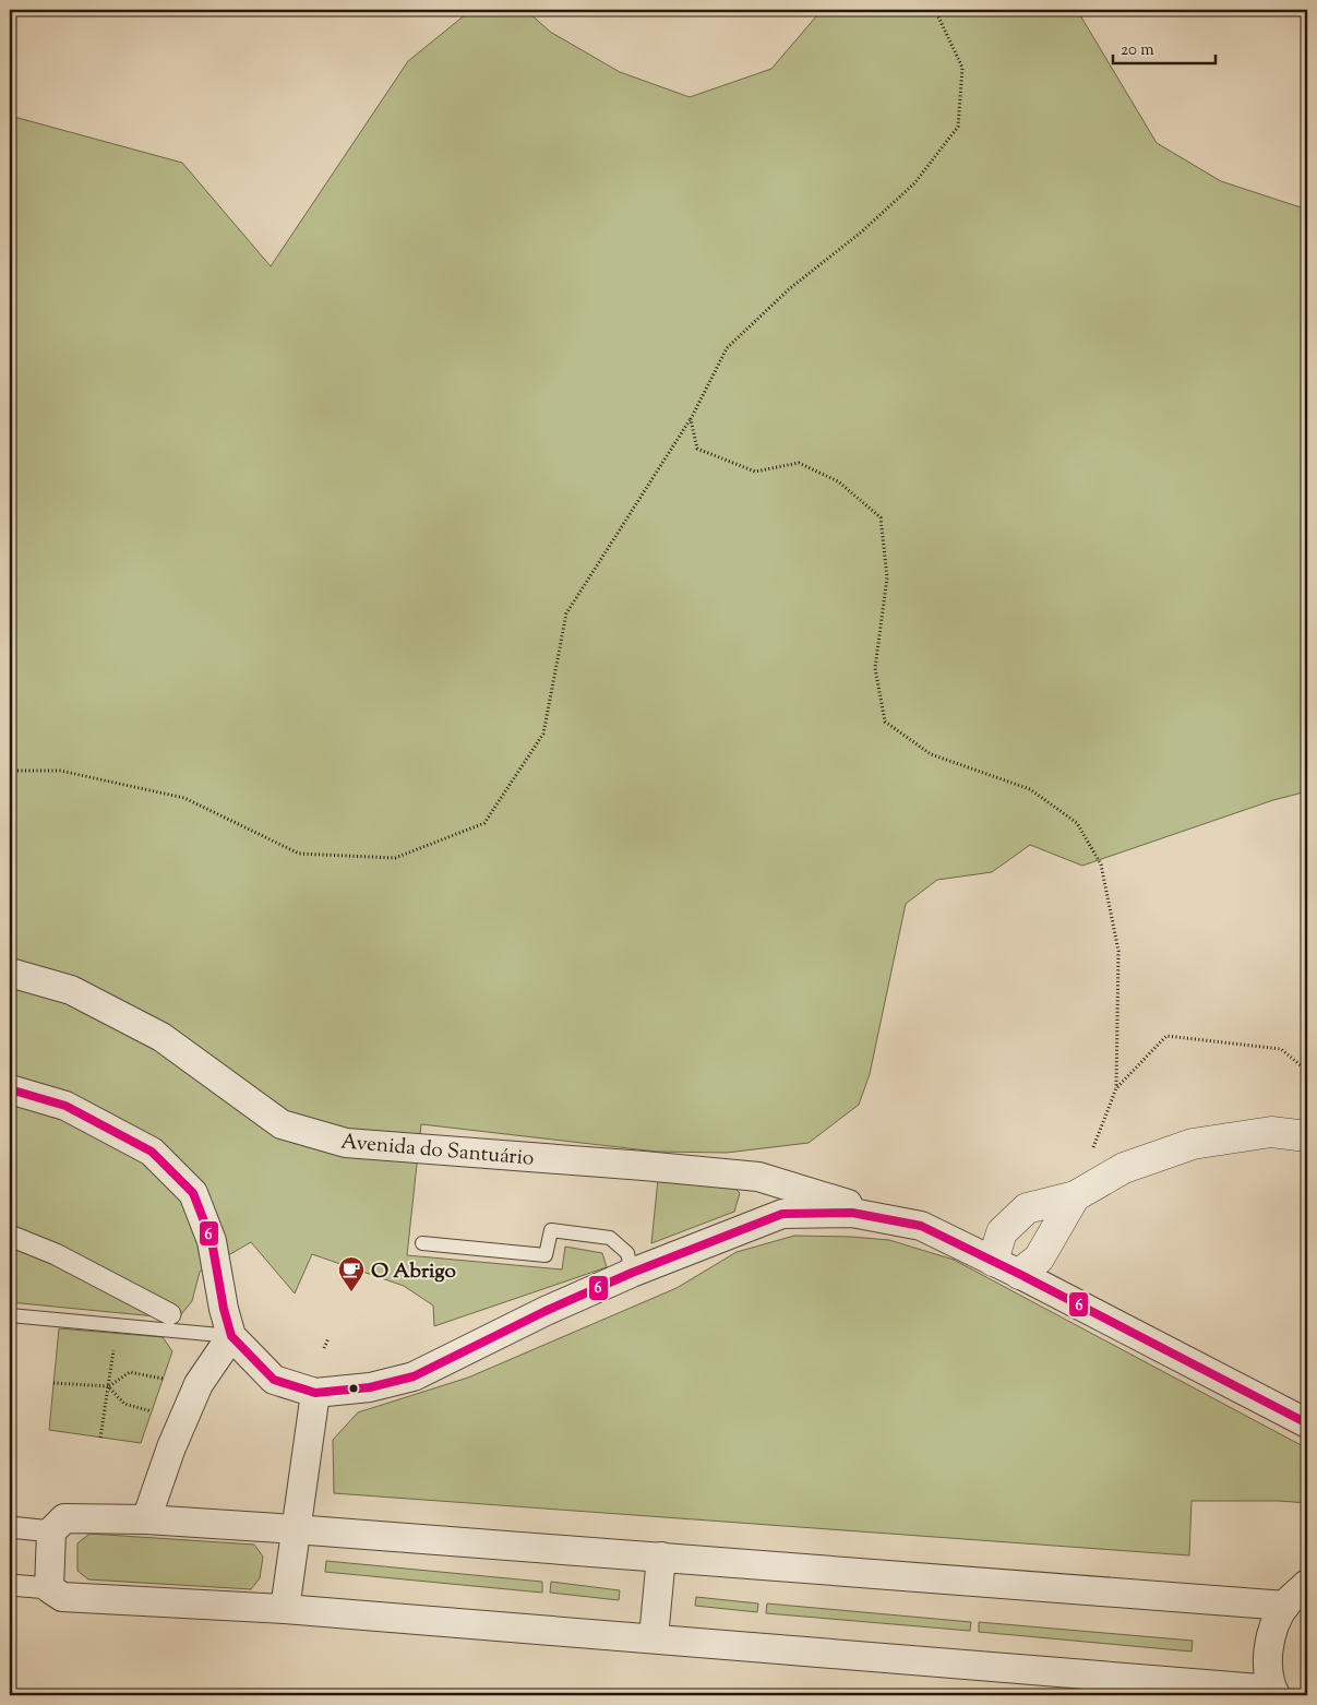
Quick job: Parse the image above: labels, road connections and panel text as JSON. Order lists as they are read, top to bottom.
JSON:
{
  "streets": {
    "street": ["Avenida do Santuário"]
  },
  "places": {
    "cafe": ["O Abrigo"]
  },
  "lines": ["transit line 6"],
  "scale_bar": "20 m"
}
